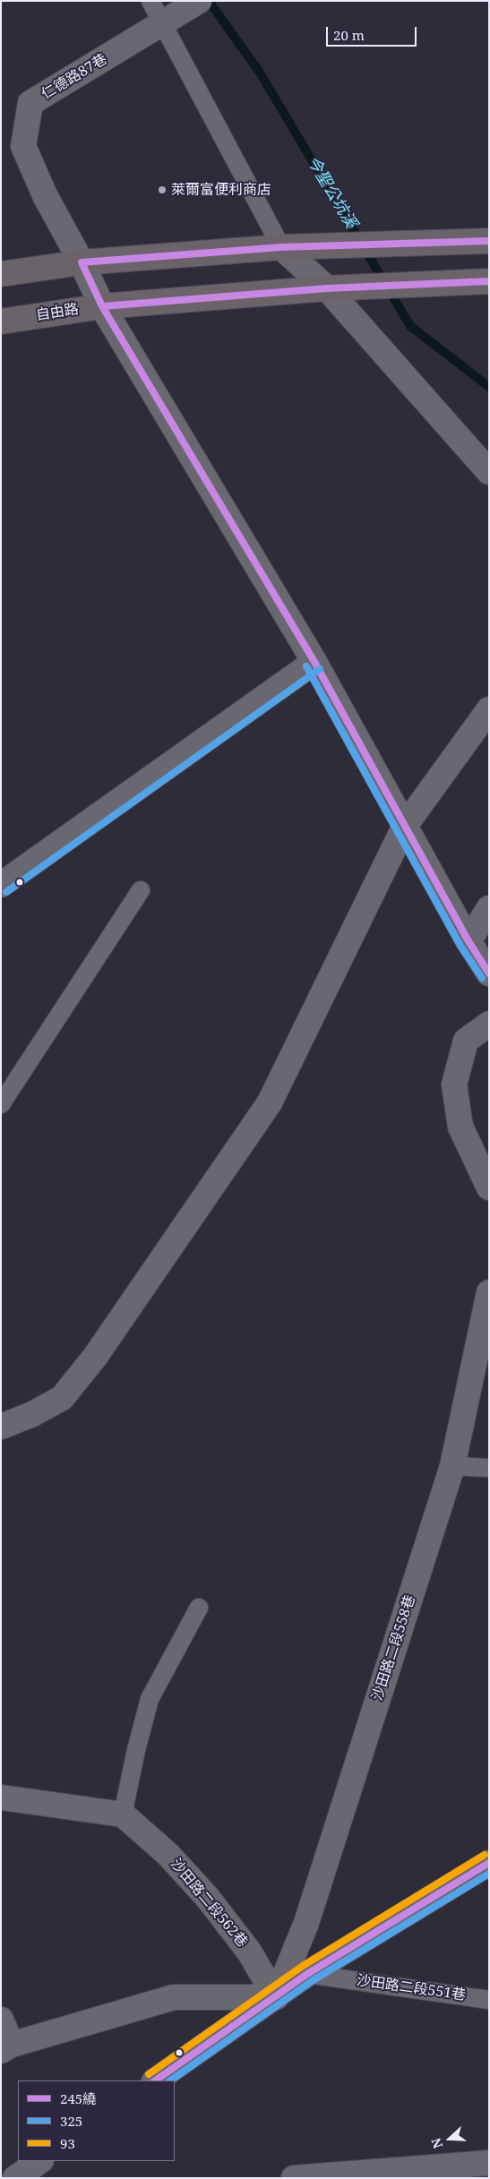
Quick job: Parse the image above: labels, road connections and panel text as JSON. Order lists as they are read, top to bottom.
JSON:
{
  "streets": {
    "main road": ["自由路"],
    "street": ["仁德路87巷", "沙田路二段558巷", "沙田路二段562巷"],
    "lane": ["沙田路二段551巷"]
  },
  "crossings": [
    ["仁德路87巷", "自由路"],
    ["沙田路二段558巷", "沙田路二段562巷"]
  ],
  "water": ["今聖公坑溪"],
  "places": ["萊爾富便利商店"],
  "lines": ["transit line 245繞", "transit line 325", "transit line 93"],
  "legend": ["245繞", "325", "93"],
  "scale_bar": "20 m",
  "north": "left"
}
